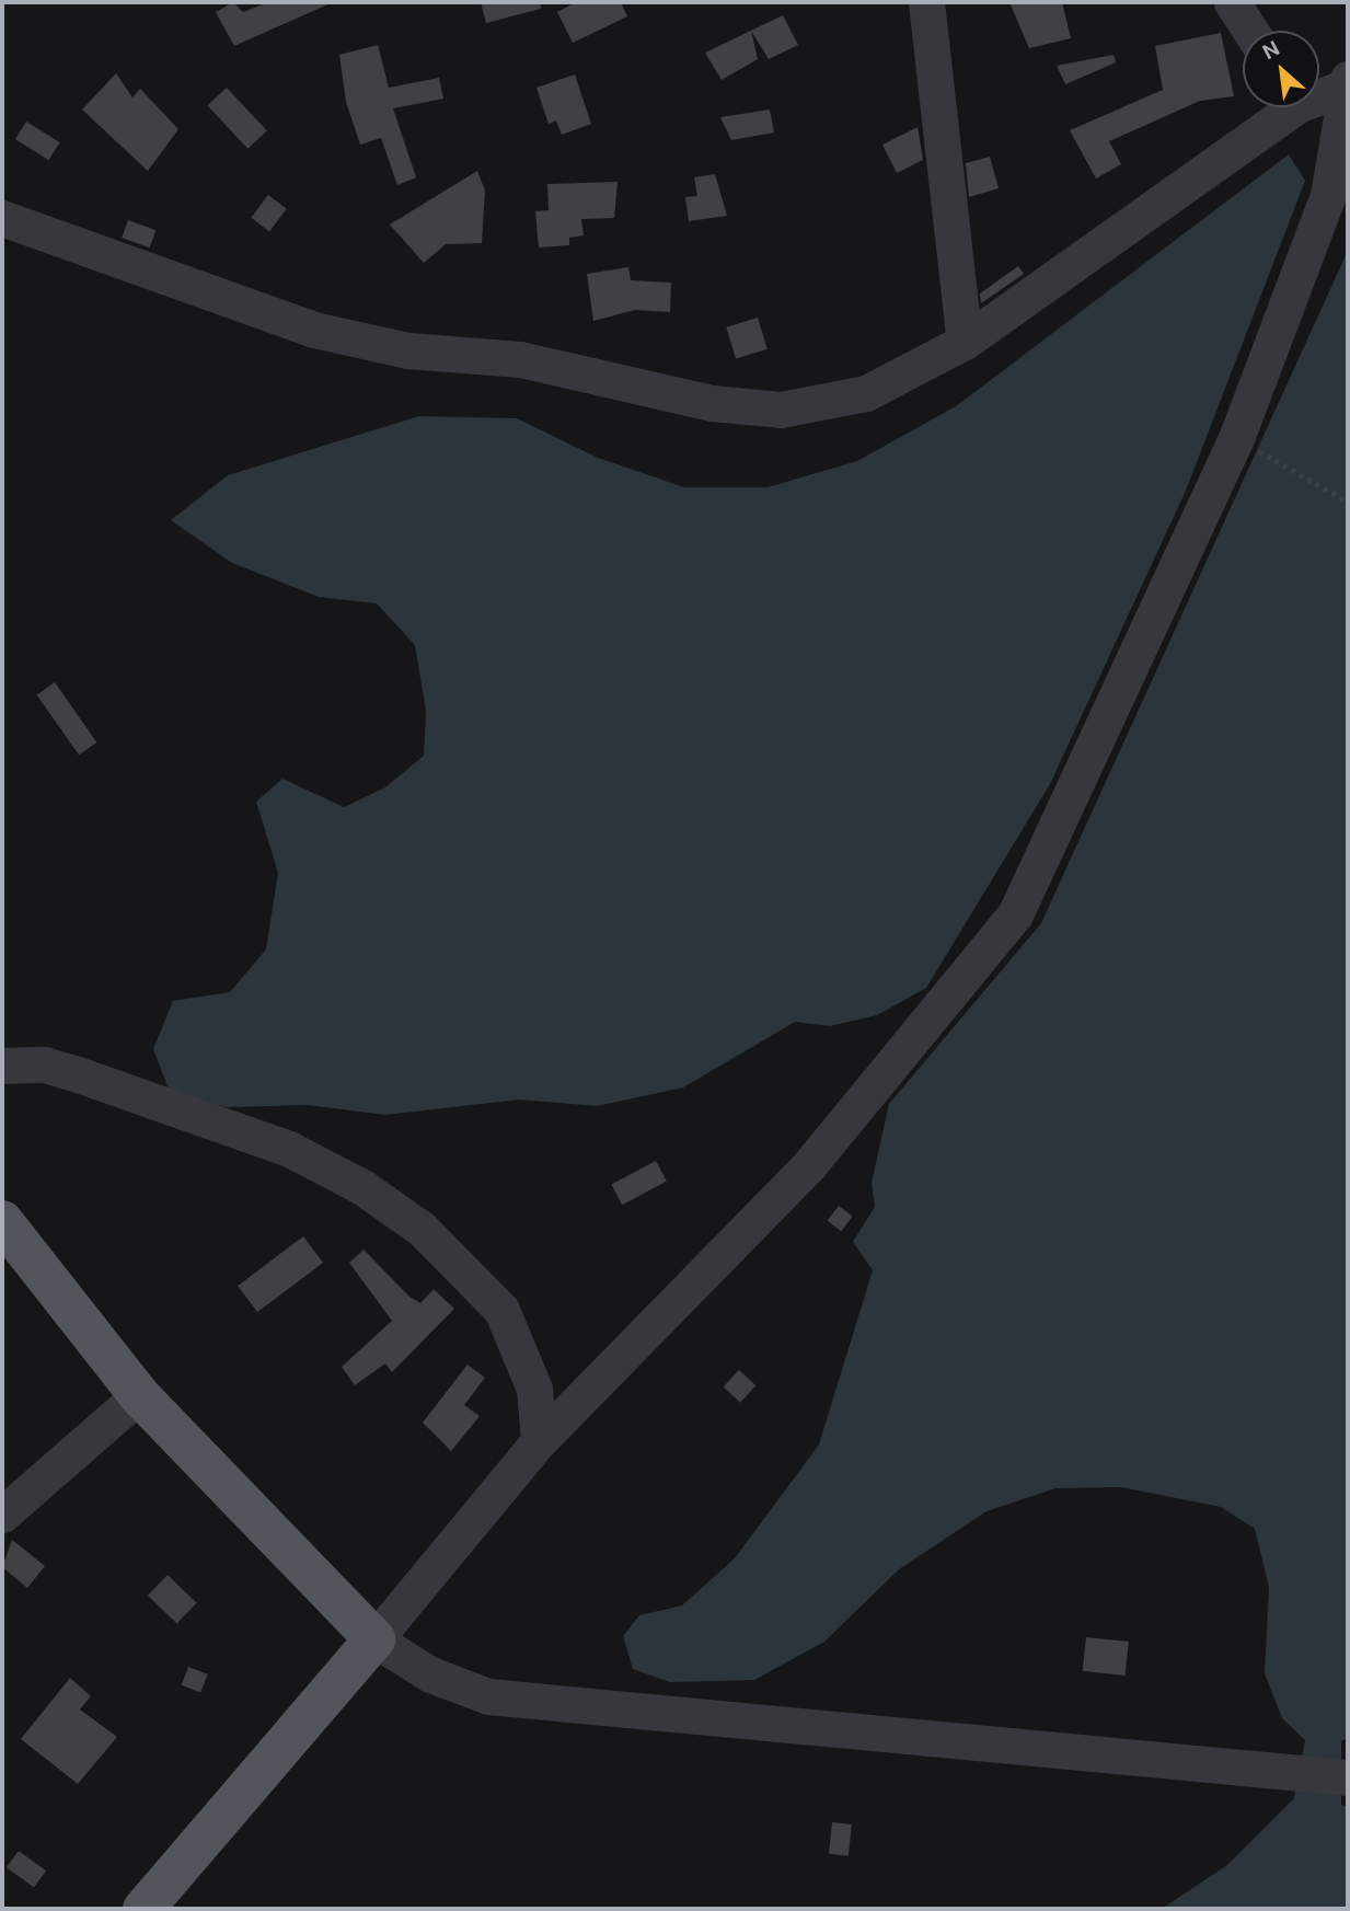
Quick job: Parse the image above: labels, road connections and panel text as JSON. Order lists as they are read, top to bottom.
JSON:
{
  "north": "top left"
}
